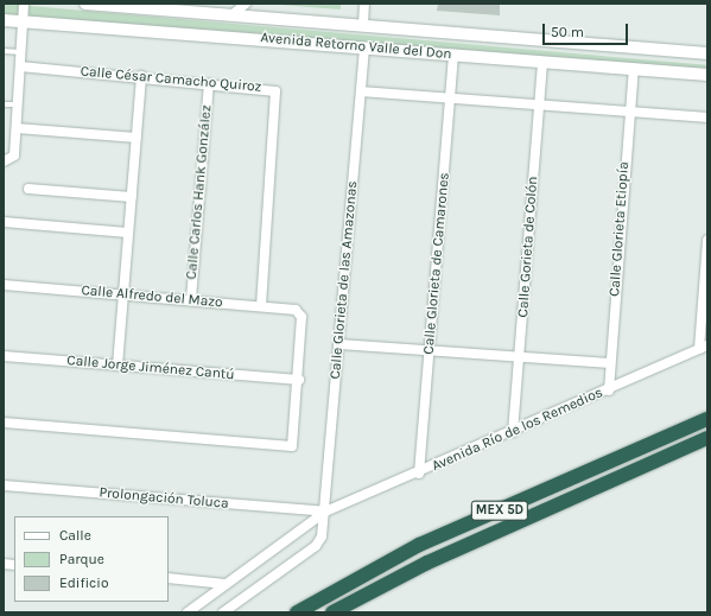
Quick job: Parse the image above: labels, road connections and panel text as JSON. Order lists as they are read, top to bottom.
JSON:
{
  "streets": {
    "highway": ["MEX 5D"],
    "street": [
      "Avenida Retorno Valle del Don",
      "Calle César Camacho Quiroz",
      "Calle Carlos Hank González",
      "Calle Glorieta Etiopía",
      "Calle Gorieta de Colón",
      "Calle Glorieta de Camarones",
      "Calle Glorieta de las Amazonas",
      "Calle Alfredo del Mazo",
      "Calle Jorge Jiménez Cantú",
      "Avenida Río de los Remedios",
      "Prolongación Toluca"
    ]
  },
  "crossings": [
    ["Avenida Retorno Valle del Don", "Calle Glorieta Etiopía"],
    ["Avenida Retorno Valle del Don", "Calle Gorieta de Colón"],
    ["Avenida Retorno Valle del Don", "Calle Glorieta de Camarones"],
    ["Avenida Retorno Valle del Don", "Calle Glorieta de las Amazonas"],
    ["Calle César Camacho Quiroz", "Calle Carlos Hank González"],
    ["Calle César Camacho Quiroz", "Calle Alfredo del Mazo"],
    ["Calle Carlos Hank González", "Calle Alfredo del Mazo"],
    ["Calle Glorieta Etiopía", "Avenida Río de los Remedios"],
    ["Calle Gorieta de Colón", "Avenida Río de los Remedios"],
    ["Calle Glorieta de Camarones", "Avenida Río de los Remedios"],
    ["Calle Glorieta de las Amazonas", "Avenida Río de los Remedios"],
    ["Calle Glorieta de las Amazonas", "Prolongación Toluca"],
    ["Calle Alfredo del Mazo", "Calle Jorge Jiménez Cantú"],
    ["Avenida Río de los Remedios", "Prolongación Toluca"]
  ],
  "legend": ["Calle", "Parque", "Edificio"],
  "scale_bar": "50 m"
}
